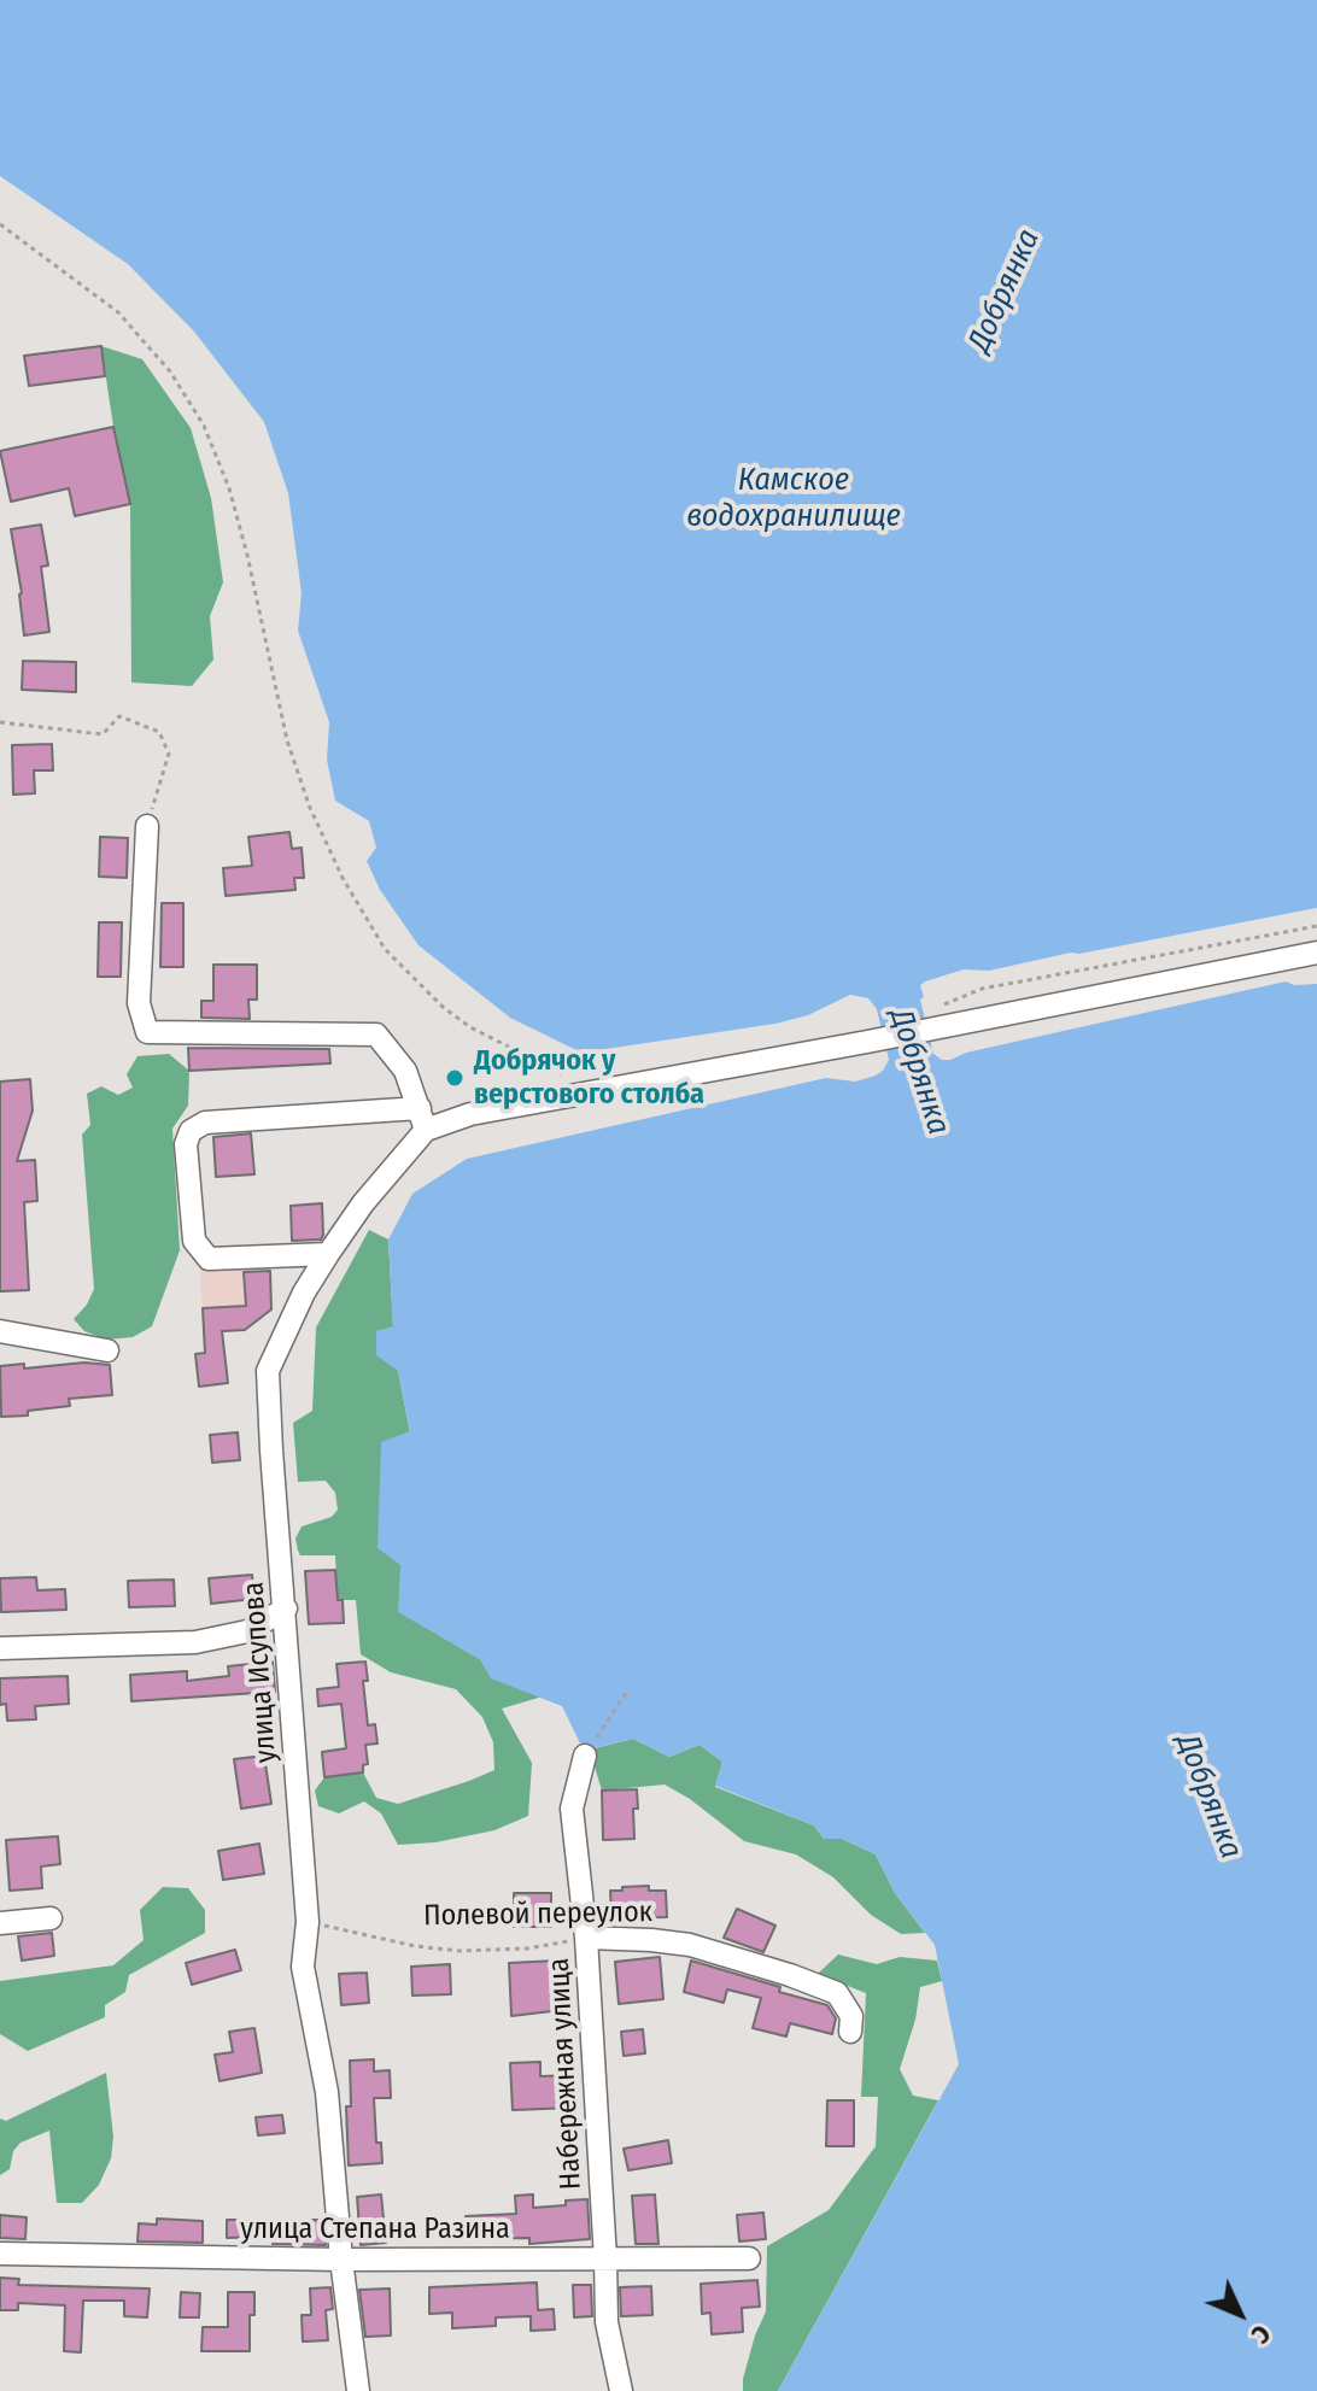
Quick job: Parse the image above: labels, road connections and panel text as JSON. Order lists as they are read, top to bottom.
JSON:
{
  "streets": {
    "street": [
      "улица Исупова",
      "Полевой переулок",
      "Набережная улица",
      "улица Степана Разина"
    ]
  },
  "crossings": [
    ["улица Исупова", "Полевой переулок"],
    ["улица Исупова", "улица Степана Разина"],
    ["Полевой переулок", "Набережная улица"],
    ["Набережная улица", "улица Степана Разина"]
  ],
  "water": ["Добрянка", "Камское водохранилище"],
  "places": ["Добрячок у верстового столба"],
  "north": "bottom right"
}
